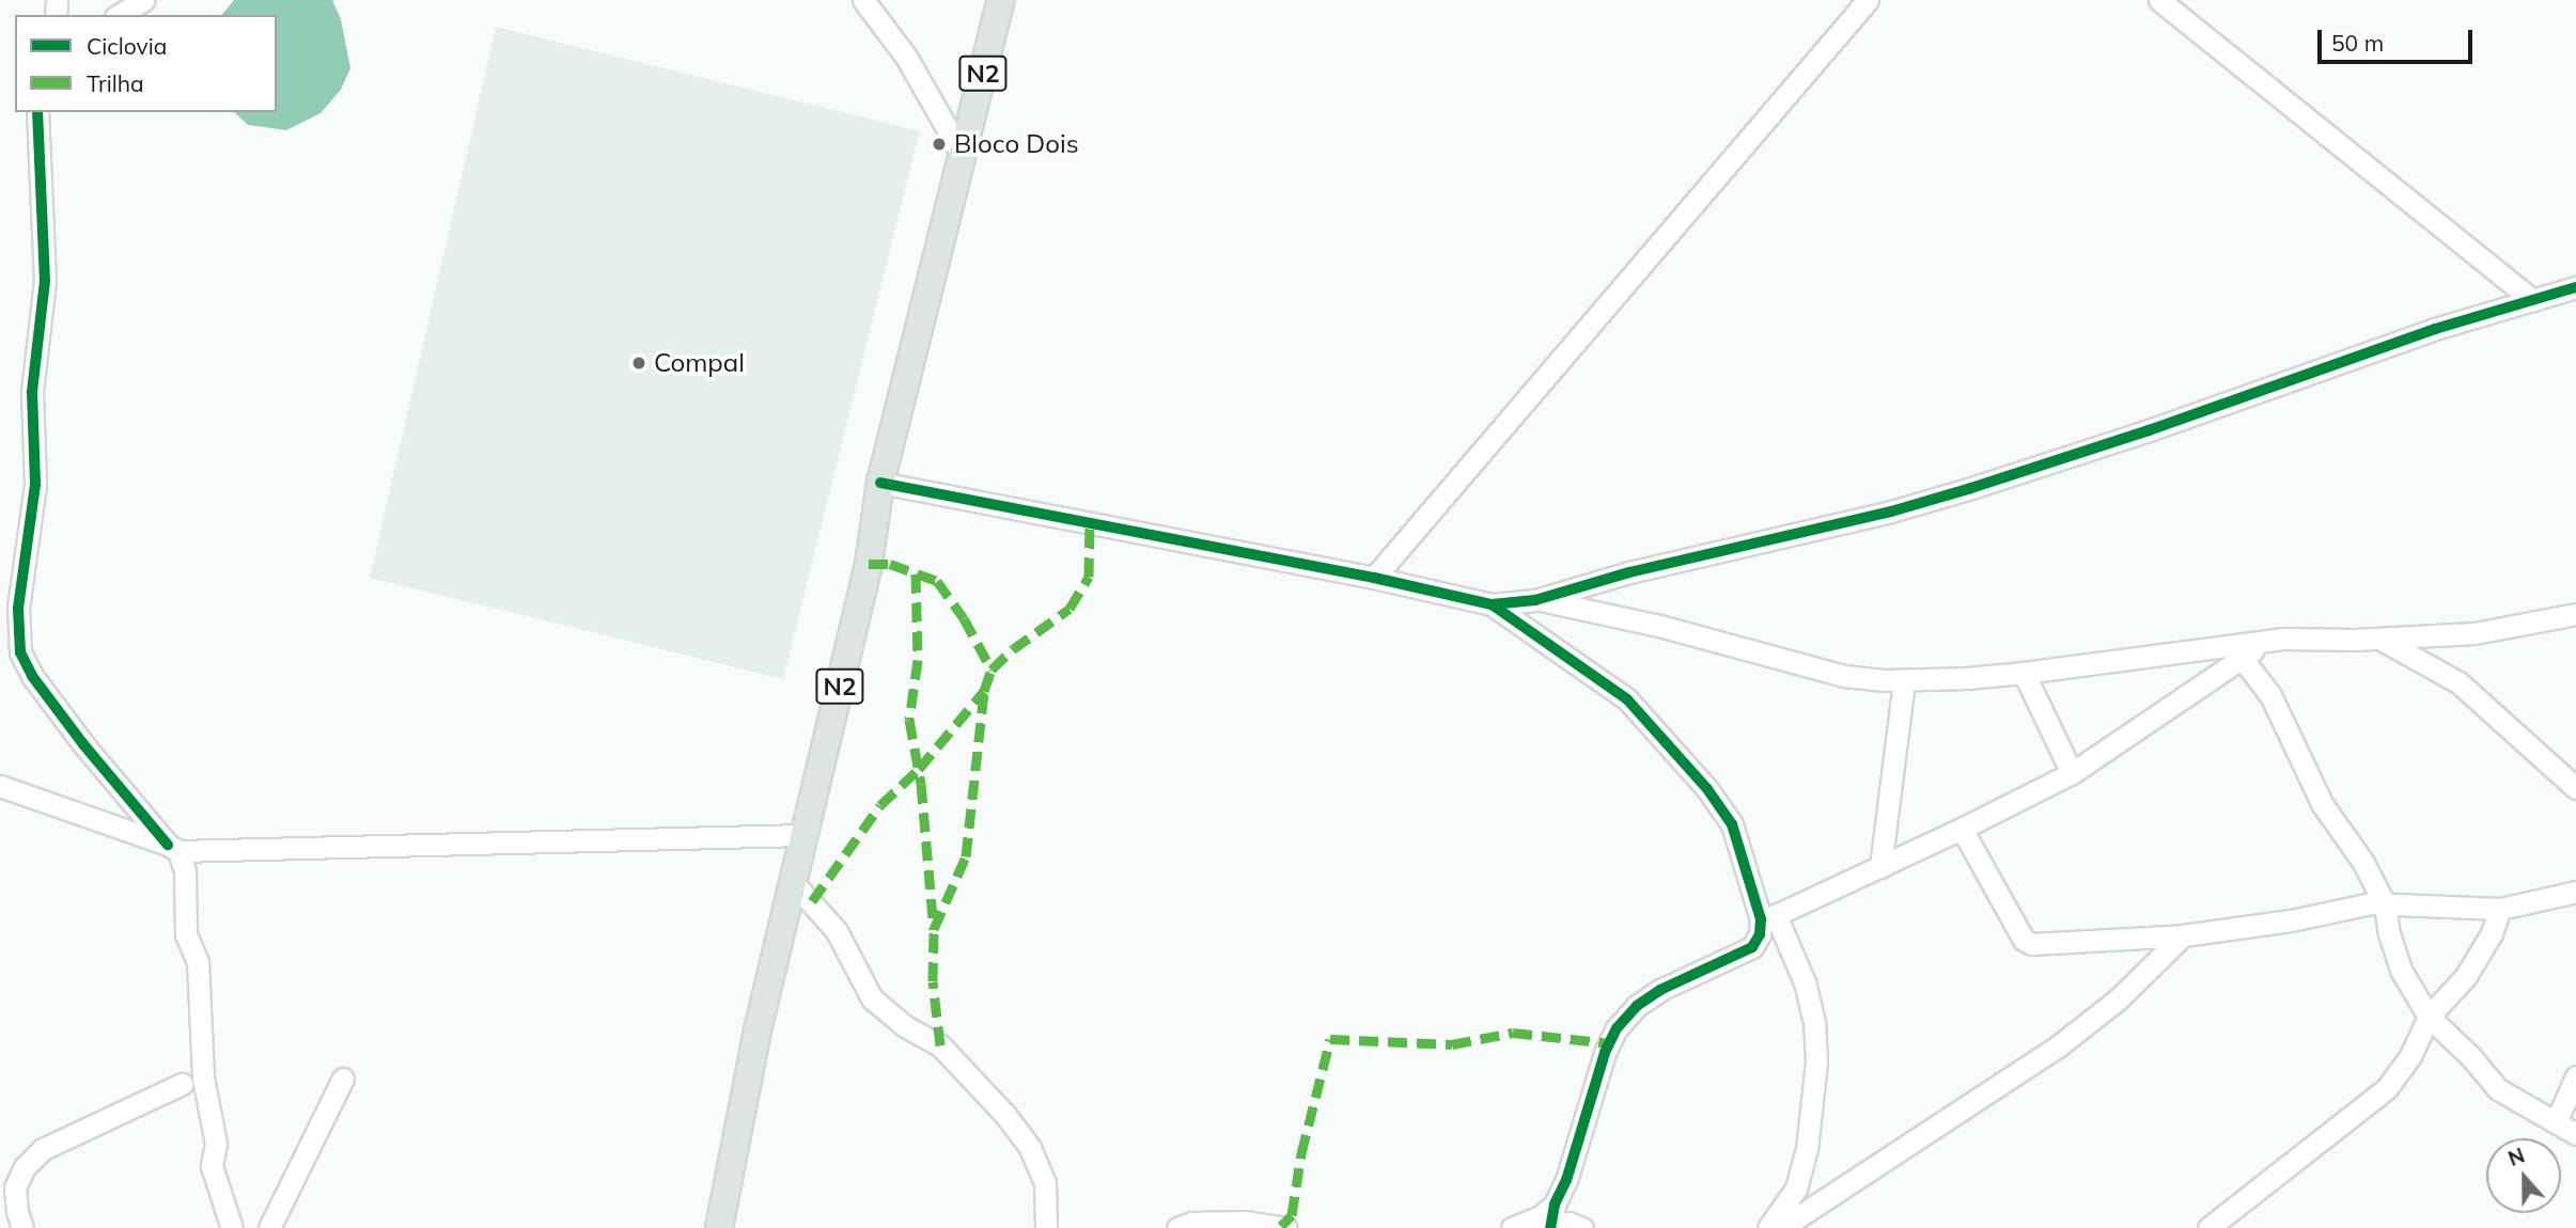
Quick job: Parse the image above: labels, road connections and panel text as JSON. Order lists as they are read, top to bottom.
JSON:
{
  "streets": {
    "main road": ["N2"]
  },
  "places": ["Bloco Dois", "Compal"],
  "legend": ["Ciclovia", "Trilha"],
  "scale_bar": "50 m",
  "north": "top"
}
